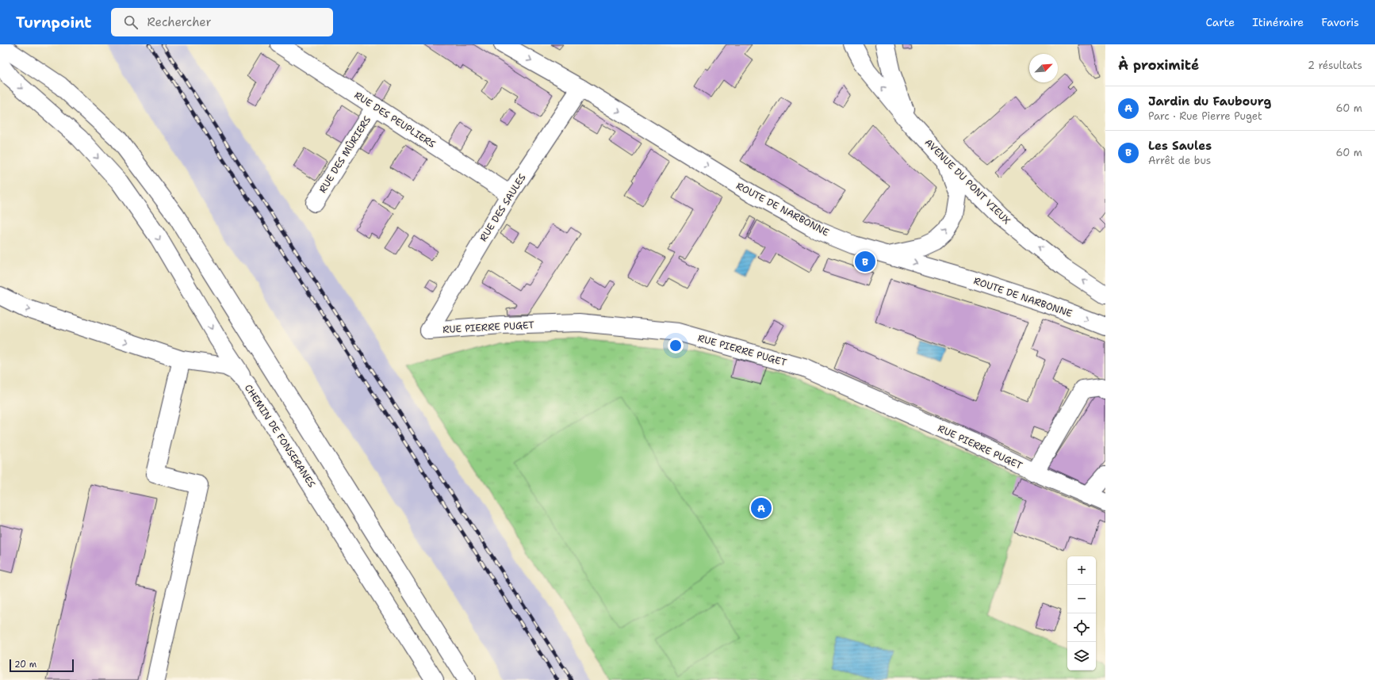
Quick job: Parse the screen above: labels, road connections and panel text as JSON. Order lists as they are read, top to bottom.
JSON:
{
  "streets": {
    "street": [
      "RUE DES PEUPLIERS",
      "RUE DES MÛRIERS",
      "AVENUE DU PONT VIEUX",
      "RUE DES SAULES",
      "ROUTE DE NARBONNE",
      "RUE PIERRE PUGET",
      "CHEMIN DE FONSERANES"
    ]
  },
  "crossings": [
    ["RUE DES PEUPLIERS", "RUE DES MÛRIERS"],
    ["RUE DES PEUPLIERS", "RUE DES SAULES"],
    ["RUE DES SAULES", "ROUTE DE NARBONNE"],
    ["RUE DES SAULES", "RUE PIERRE PUGET"]
  ],
  "one_way": ["AVENUE DU PONT VIEUX", "ROUTE DE NARBONNE"],
  "scale_bar": "20 m",
  "north": "top right",
  "page": {
    "header": "Turnpoint",
    "search": "Rechercher",
    "nav": ["Carte", "Itinéraire", "Favoris"],
    "heading": ["À proximité", "2 résultats"],
    "list": [
      {
        "mark": "A",
        "name": "Jardin du Faubourg",
        "note": "Parc · Rue Pierre Puget",
        "value": "60 m"
      },
      {
        "mark": "B",
        "name": "Les Saules",
        "note": "Arrêt de bus",
        "value": "60 m"
      }
    ],
    "pins": ["B", "A"],
    "map_buttons": ["+", "−"],
    "scale": "20 m"
  }
}
